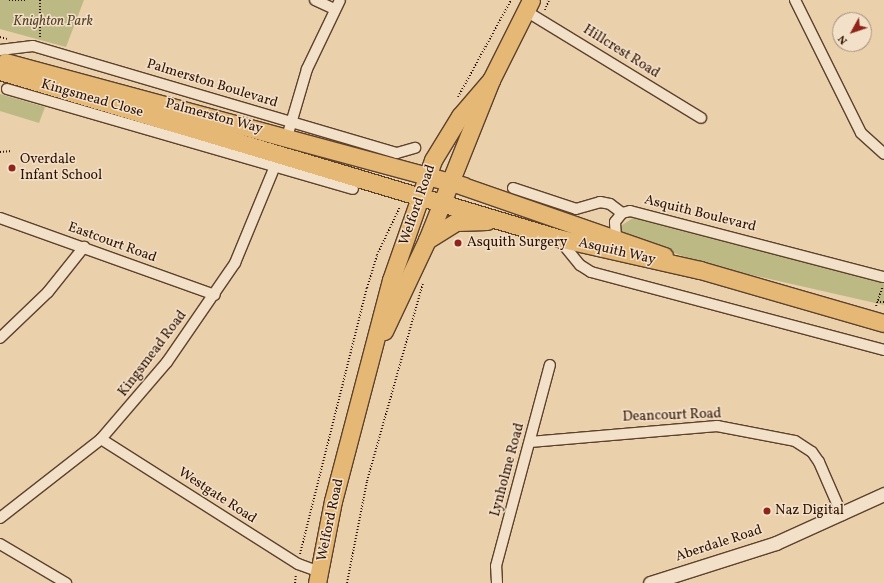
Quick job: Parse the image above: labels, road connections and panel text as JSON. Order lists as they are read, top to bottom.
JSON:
{
  "streets": {
    "main road": ["Palmerston Way", "Welford Road", "Asquith Way"],
    "street": [
      "Hillcrest Road",
      "Palmerston Boulevard",
      "Kingsmead Close",
      "Asquith Boulevard",
      "Eastcourt Road",
      "Kingsmead Road",
      "Deancourt Road",
      "Lynholme Road",
      "Westgate Road",
      "Aberdale Road"
    ]
  },
  "crossings": [
    ["Hillcrest Road", "Welford Road"],
    ["Palmerston Boulevard", "Palmerston Way"],
    ["Kingsmead Close", "Kingsmead Road"],
    ["Palmerston Way", "Welford Road"],
    ["Palmerston Way", "Asquith Way"],
    ["Welford Road", "Asquith Way"],
    ["Welford Road", "Westgate Road"],
    ["Eastcourt Road", "Kingsmead Road"],
    ["Kingsmead Road", "Westgate Road"],
    ["Deancourt Road", "Lynholme Road"],
    ["Deancourt Road", "Aberdale Road"]
  ],
  "parks": ["Knighton Park"],
  "places": ["Overdale Infant School", "Asquith Surgery", "Naz Digital"],
  "north": "bottom left"
}
